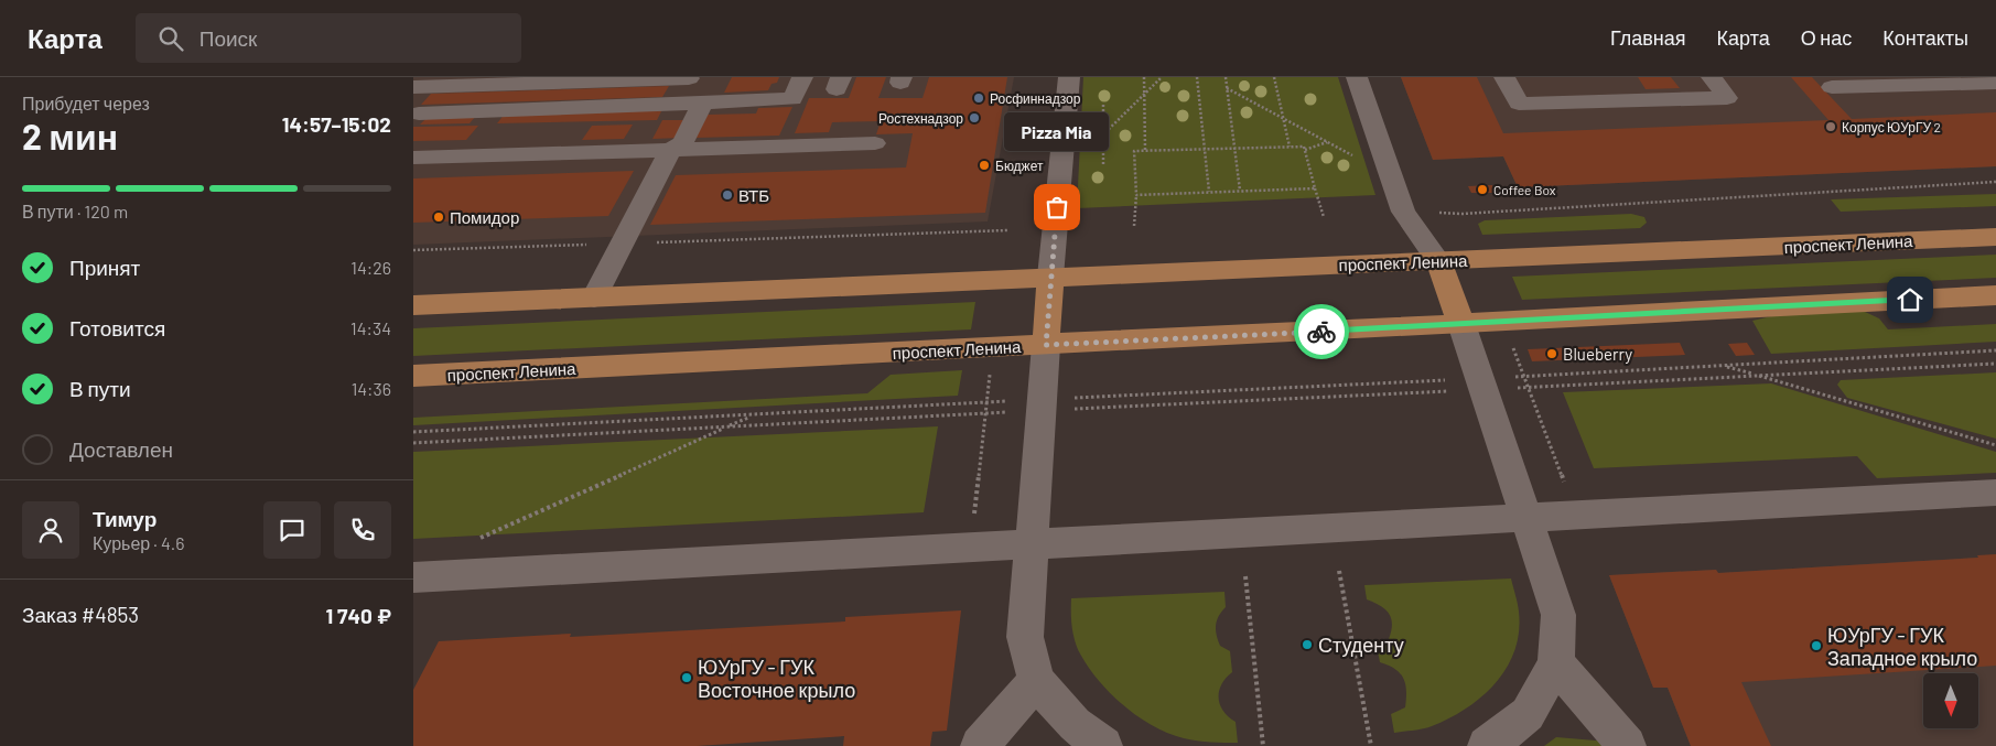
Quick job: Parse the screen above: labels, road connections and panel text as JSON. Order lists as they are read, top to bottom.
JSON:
{
  "streets": {
    "main road": ["проспект Ленина"]
  },
  "places": [
    "Росфиннадзор",
    "Ростехнадзор",
    "Корпус ЮУрГУ 2",
    "Бюджет",
    "Coffee Box",
    "ВТБ",
    "Pizza Mia",
    "Помидор",
    "Blueberry",
    "Студенту",
    "ЮУрГУ - ГУК Западное крыло",
    "ЮУрГУ - ГУК Восточное крыло"
  ],
  "north": "bottom",
  "page": {
    "header": "Карта",
    "search": "Поиск",
    "nav": [
      "Главная",
      "Карта",
      "О нас",
      "Контакты"
    ],
    "heading": ["2 мин", "Прибудет через", "14:57–15:02"],
    "panel": [
      "Тимур",
      "Курьер · 4.6",
      "Заказ #4853",
      "1 740 ₽"
    ],
    "bubble": "Pizza Mia",
    "bar": "В пути · 120 m",
    "list": [
      ["Принят", "14:26"],
      ["Готовится", "14:34"],
      ["В пути", "14:36"],
      "Доставлен"
    ]
  }
}
